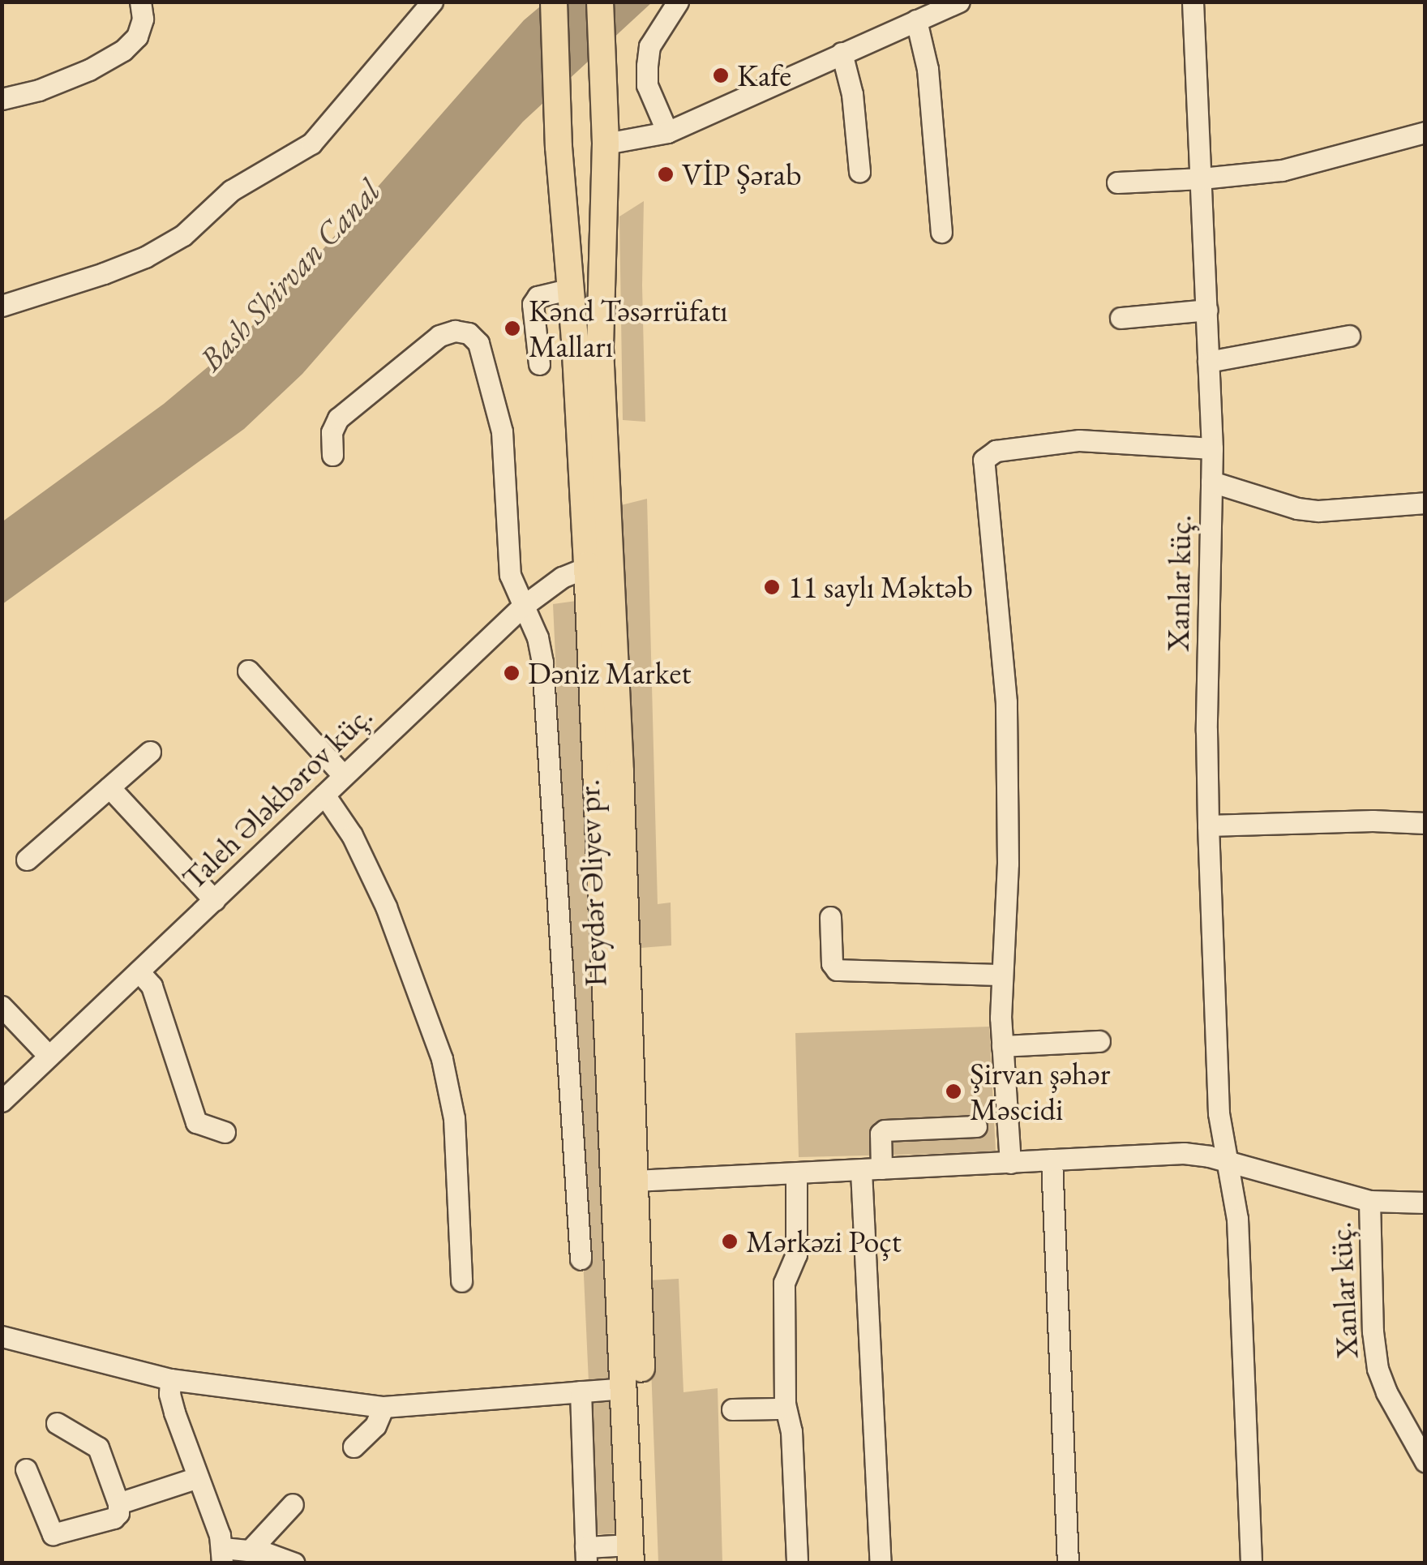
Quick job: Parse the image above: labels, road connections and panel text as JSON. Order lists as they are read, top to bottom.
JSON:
{
  "streets": {
    "main road": ["Heydər Əliyev pr."],
    "street": ["Xanlar küç.", "Taleh Ələkbərov küç."]
  },
  "crossings": [
    ["Taleh Ələkbərov küç.", "Heydər Əliyev pr."]
  ],
  "water": ["Bash Shirvan Canal"],
  "places": [
    "Kafe",
    "VİP Şərab",
    "Kənd Təsərrüfatı Malları",
    "11 saylı Məktəb",
    "Dəniz Market",
    "Şirvan şəhər Məscidi",
    "Mərkəzi Poçt"
  ]
}
